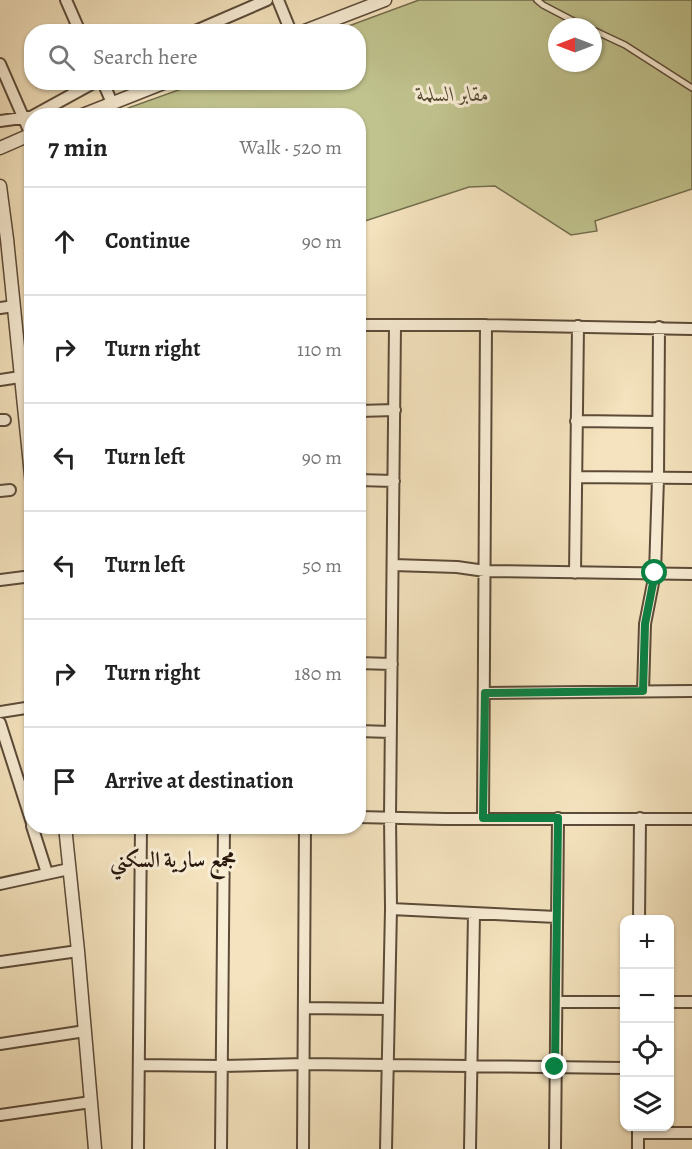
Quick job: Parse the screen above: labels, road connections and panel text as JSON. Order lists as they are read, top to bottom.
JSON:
{
  "districts": ["مجمع سارية السكني"],
  "parks": ["مقابر السلمة"],
  "north": "left",
  "page": {
    "search": "Search here",
    "heading": ["7 min", "Walk · 520 m"],
    "list": [
      ["Continue", "90 m"],
      ["Turn right", "110 m"],
      ["Turn left", "90 m"],
      ["Turn left", "50 m"],
      ["Turn right", "180 m"],
      "Arrive at destination"
    ],
    "map_buttons": ["+", "−"]
  }
}
